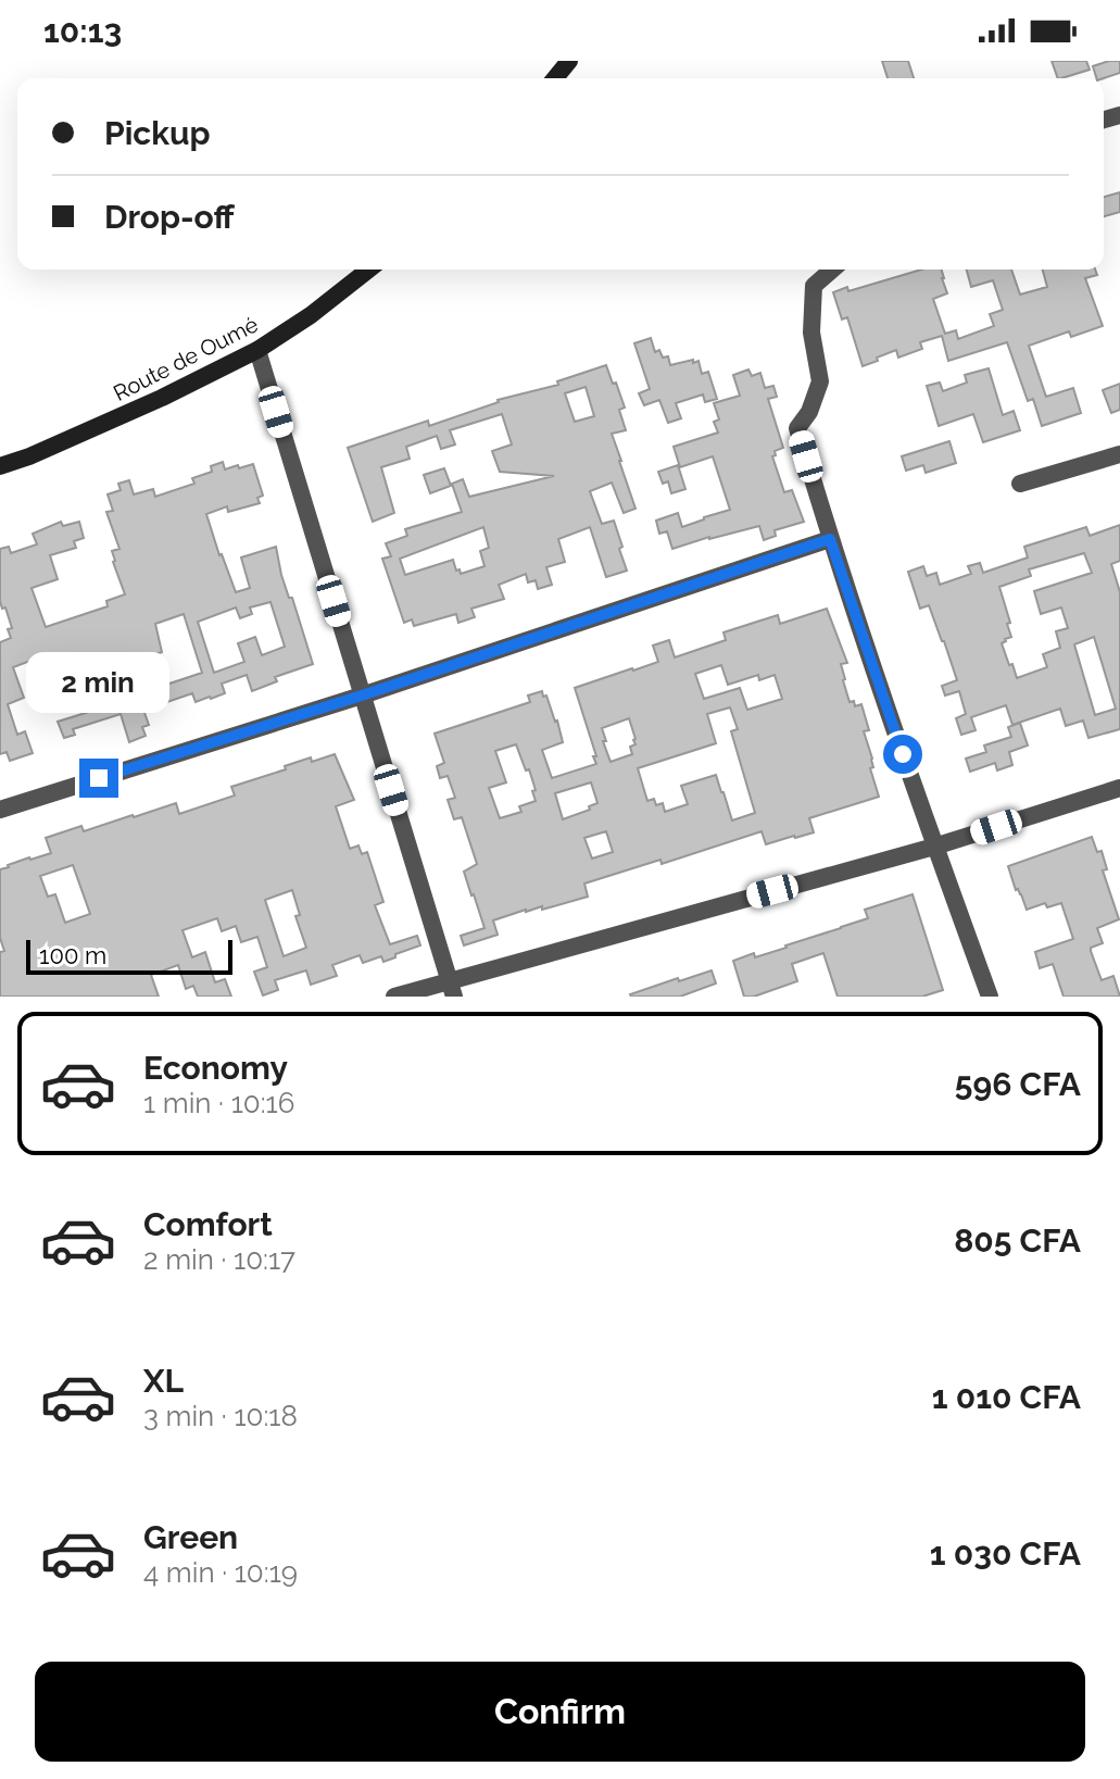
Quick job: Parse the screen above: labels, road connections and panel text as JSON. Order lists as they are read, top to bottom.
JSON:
{
  "streets": {
    "main road": ["Route de Oumé"]
  },
  "scale_bar": "100 m",
  "page": {
    "status": "10:13",
    "banner": ["Pickup", "Drop-off"],
    "bubble": "2 min",
    "scale": "100 m",
    "list": [
      {
        "name": "Economy",
        "note": "1 min · 10:16",
        "value": "596 CFA"
      },
      {
        "name": "Comfort",
        "note": "2 min · 10:17",
        "value": "805 CFA"
      },
      {
        "name": "XL",
        "note": "3 min · 10:18",
        "value": "1 010 CFA"
      },
      {
        "name": "Green",
        "note": "4 min · 10:19",
        "value": "1 030 CFA"
      }
    ],
    "buttons": "Confirm"
  }
}
